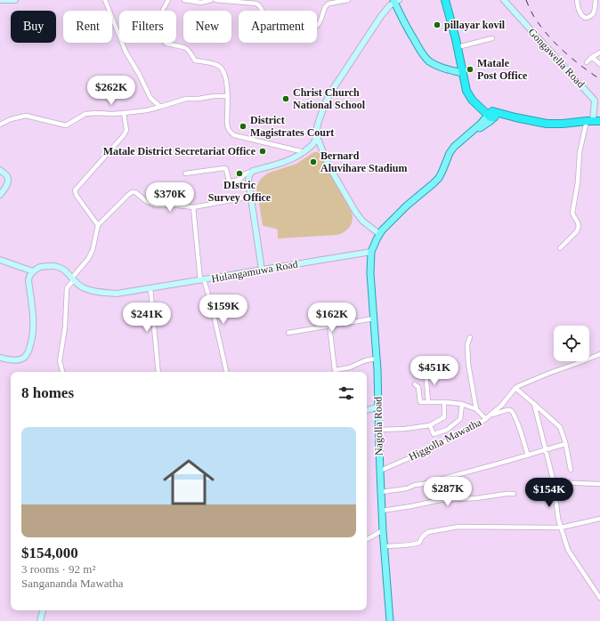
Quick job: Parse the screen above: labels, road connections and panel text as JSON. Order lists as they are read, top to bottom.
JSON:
{
  "streets": {
    "main road": ["Nagolla Road"],
    "street": ["Gongawella Road", "Hulangamuwa Road", "Higgolla Mawatha"]
  },
  "crossings": [
    ["Hulangamuwa Road", "Nagolla Road"],
    ["Nagolla Road", "Higgolla Mawatha"]
  ],
  "places": [
    "pillayar kovil",
    "Matale Post Office",
    "Christ Church National School",
    "District Magistrates Court",
    "Matale District Secretariat Office",
    "Bernard Aluvihare Stadium",
    "DIstric Survey Office"
  ],
  "page": {
    "chip": [
      "Buy",
      "Rent",
      "Filters",
      "New",
      "Apartment"
    ],
    "price": [
      "$262K",
      "$370K",
      "$159K",
      "$241K",
      "$162K",
      "$451K",
      "$287K",
      "$154K"
    ],
    "heading": "8 homes",
    "list": [
      {
        "name": "$154,000",
        "note": "3 rooms · 92 m² · Sangananda Mawatha"
      }
    ]
  }
}
